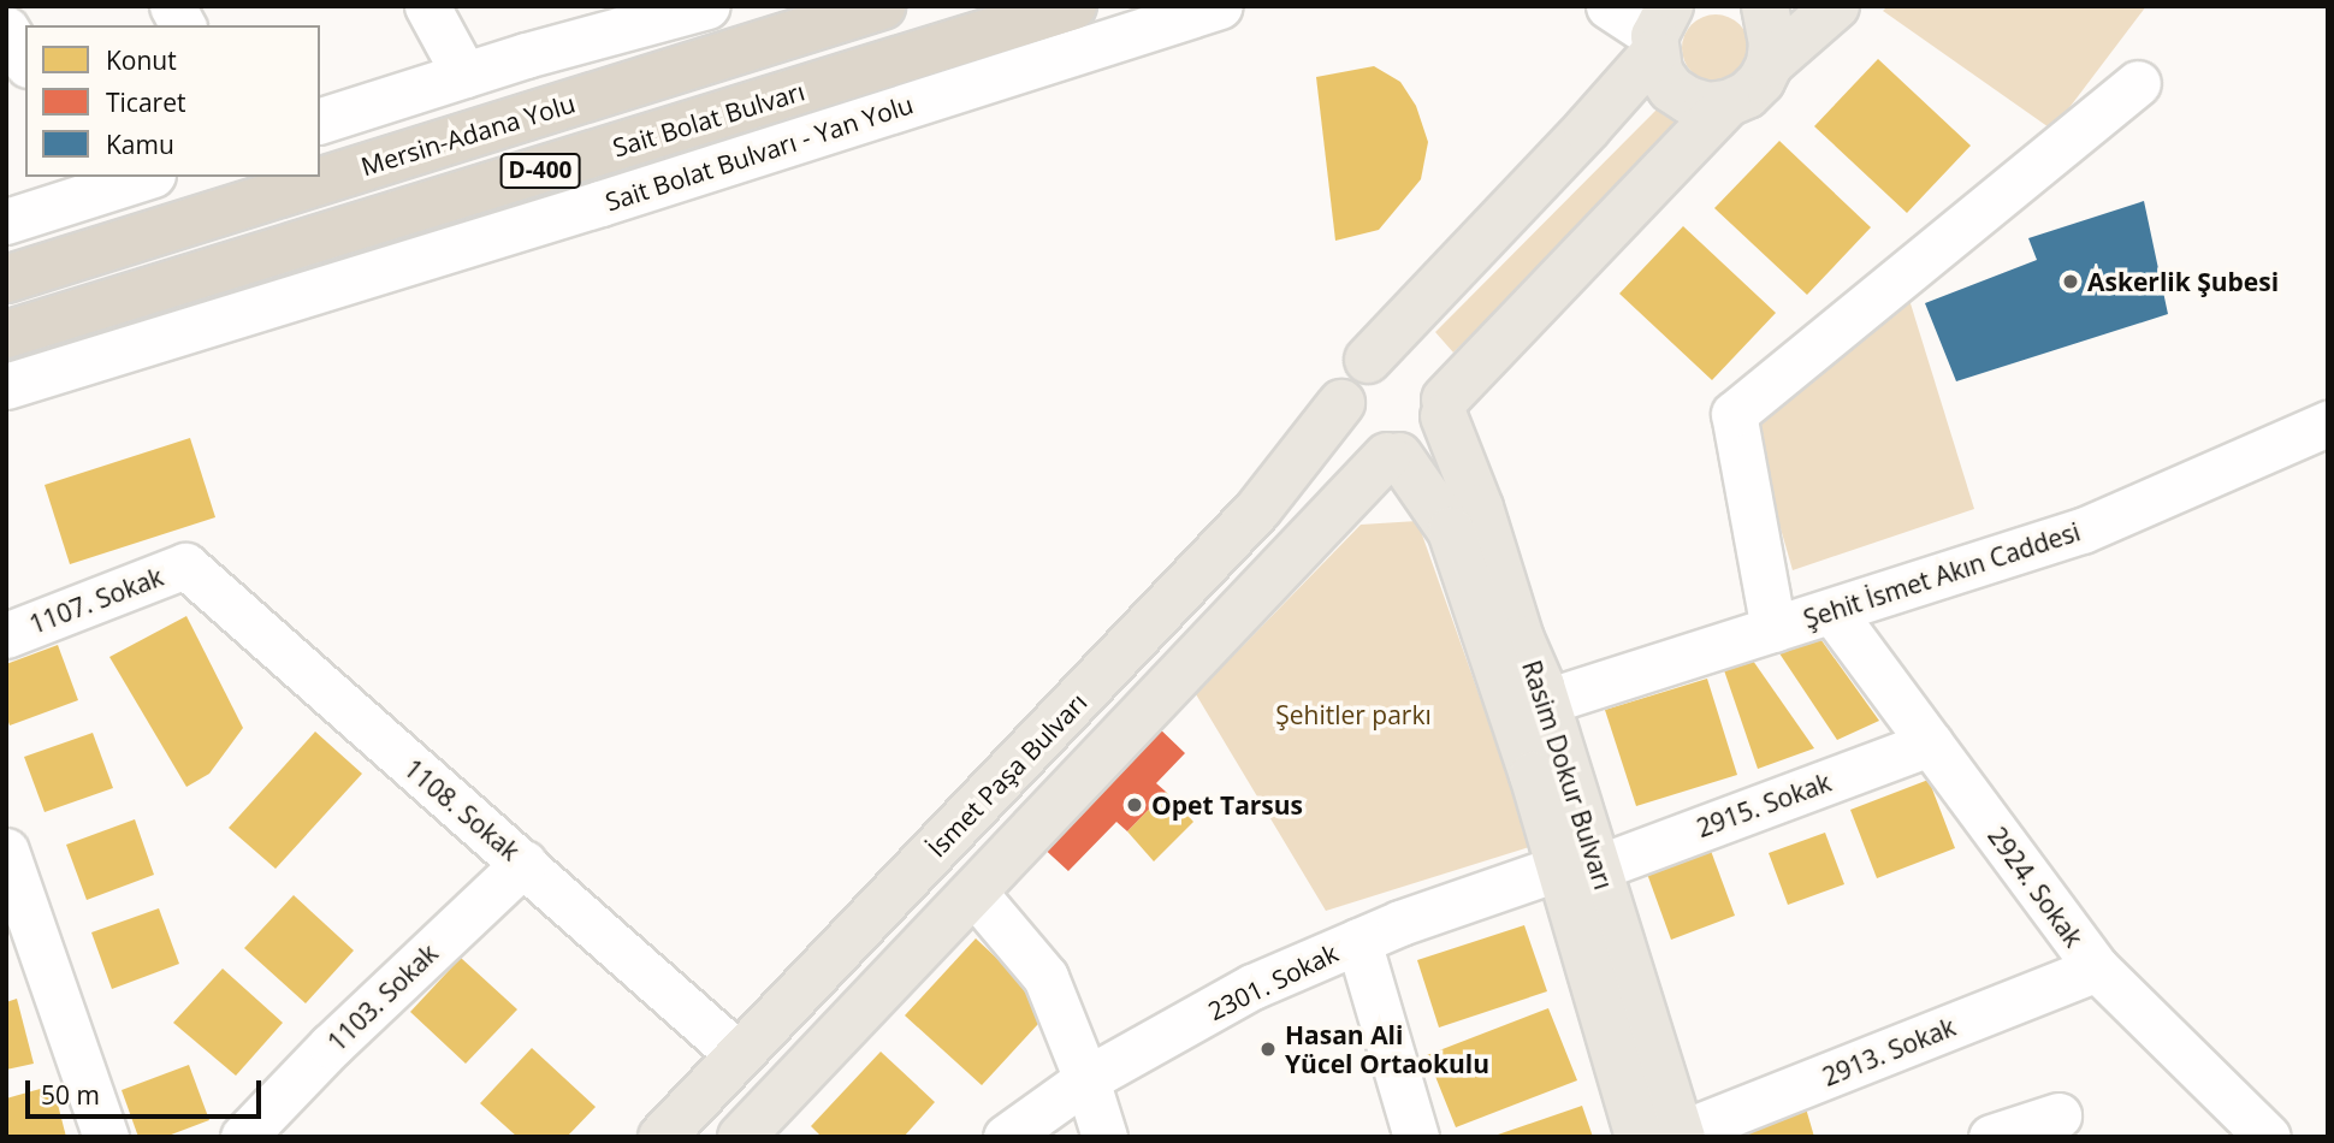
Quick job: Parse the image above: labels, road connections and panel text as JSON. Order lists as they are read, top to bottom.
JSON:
{
  "streets": {
    "highway": ["Sait Bolat Bulvarı", "Mersin-Adana Yolu", "D-400"],
    "main road": ["İsmet Paşa Bulvarı", "Rasim Dokur Bulvarı"],
    "street": [
      "Sait Bolat Bulvarı - Yan Yolu",
      "Şehit İsmet Akın Caddesi",
      "1107. Sokak",
      "2915. Sokak",
      "1108. Sokak",
      "2924. Sokak",
      "2301. Sokak",
      "1103. Sokak",
      "2913. Sokak"
    ]
  },
  "crossings": [
    ["Şehit İsmet Akın Caddesi", "Rasim Dokur Bulvarı"],
    ["Şehit İsmet Akın Caddesi", "2924. Sokak"],
    ["1107. Sokak", "1108. Sokak"],
    ["İsmet Paşa Bulvarı", "Rasim Dokur Bulvarı"],
    ["İsmet Paşa Bulvarı", "1108. Sokak"],
    ["Rasim Dokur Bulvarı", "2915. Sokak"],
    ["Rasim Dokur Bulvarı", "2301. Sokak"],
    ["Rasim Dokur Bulvarı", "2913. Sokak"],
    ["2915. Sokak", "2924. Sokak"],
    ["2915. Sokak", "2301. Sokak"],
    ["1108. Sokak", "1103. Sokak"],
    ["2924. Sokak", "2913. Sokak"]
  ],
  "parks": ["Şehitler parkı"],
  "places": ["Askerlik Şubesi", "Opet Tarsus", "Hasan Ali Yücel Ortaokulu"],
  "legend": ["Konut", "Ticaret", "Kamu"],
  "scale_bar": "50 m"
}
